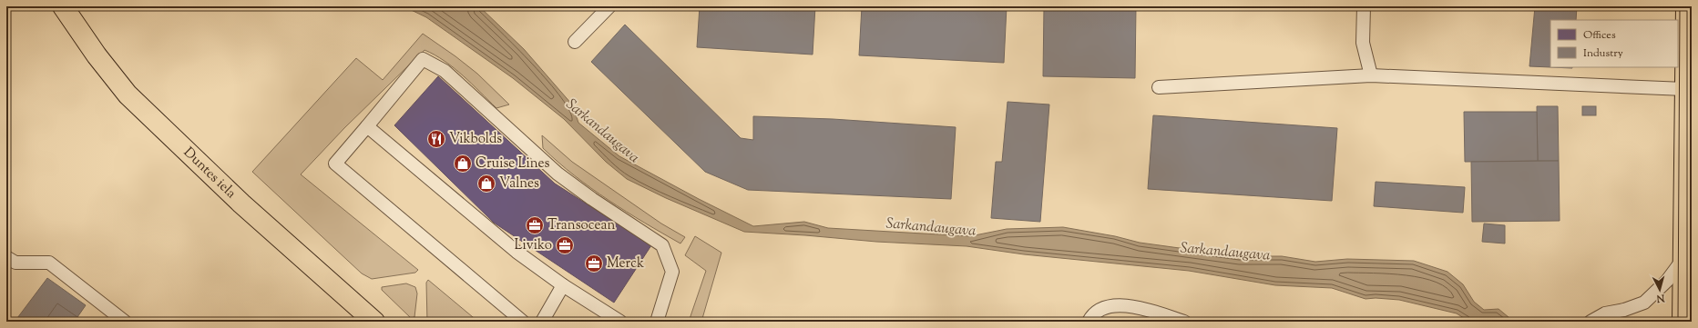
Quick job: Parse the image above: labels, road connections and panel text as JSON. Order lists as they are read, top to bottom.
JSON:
{
  "streets": {
    "main road": ["Duntes iela"]
  },
  "water": ["Sarkandaugava"],
  "places": {
    "restaurant": ["Vikbolds"],
    "shop": ["Cruise Lines", "Valnes"],
    "office": ["Transocean", "Liviko", "Merck"]
  },
  "legend": ["Offices", "Industry"],
  "north": "bottom"
}
